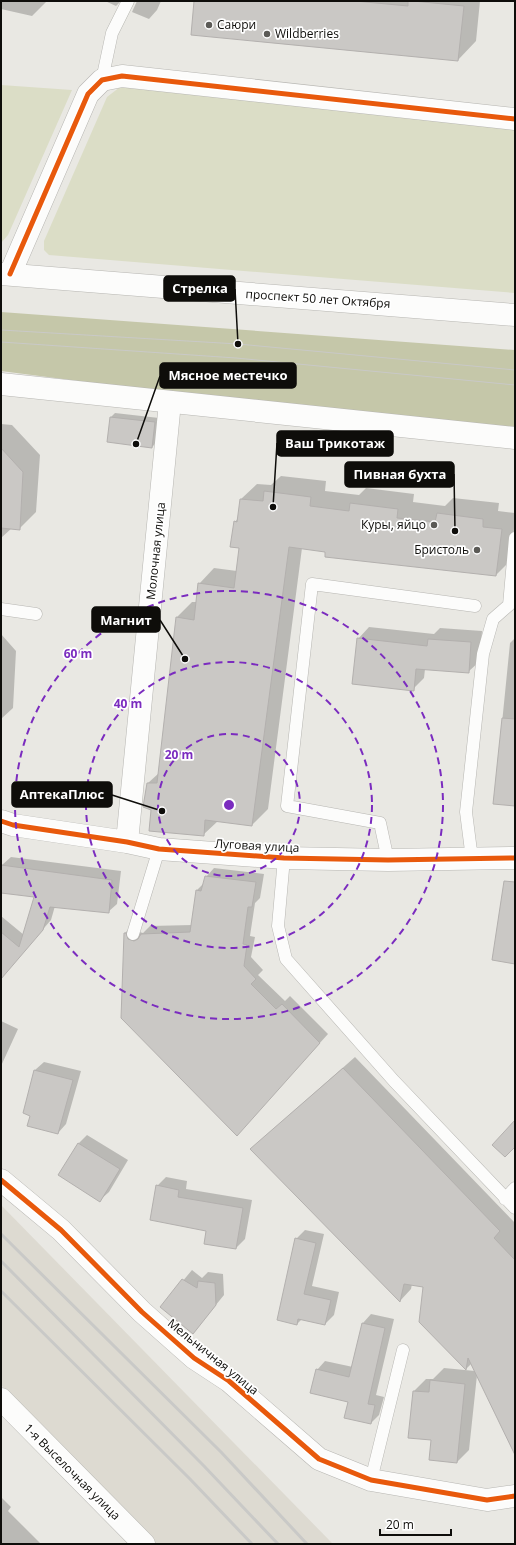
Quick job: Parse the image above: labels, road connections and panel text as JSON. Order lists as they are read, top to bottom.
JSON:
{
  "streets": {
    "street": [
      "проспект 50 лет Октября",
      "Молочная улица",
      "Луговая улица",
      "Мельничная улица",
      "1-я Выселочная улица"
    ]
  },
  "crossings": [
    ["Молочная улица", "Луговая улица"]
  ],
  "places": [
    "Саюри",
    "Wildberries",
    "Стрелка",
    "Мясное местечко",
    "Ваш Трикотаж",
    "Куры, яйцо",
    "Пивная бухта",
    "Бристоль",
    "Магнит",
    "АптекаПлюс"
  ],
  "scale_bar": "20 m",
  "rings": ["60 m", "40 m", "20 m"]
}
